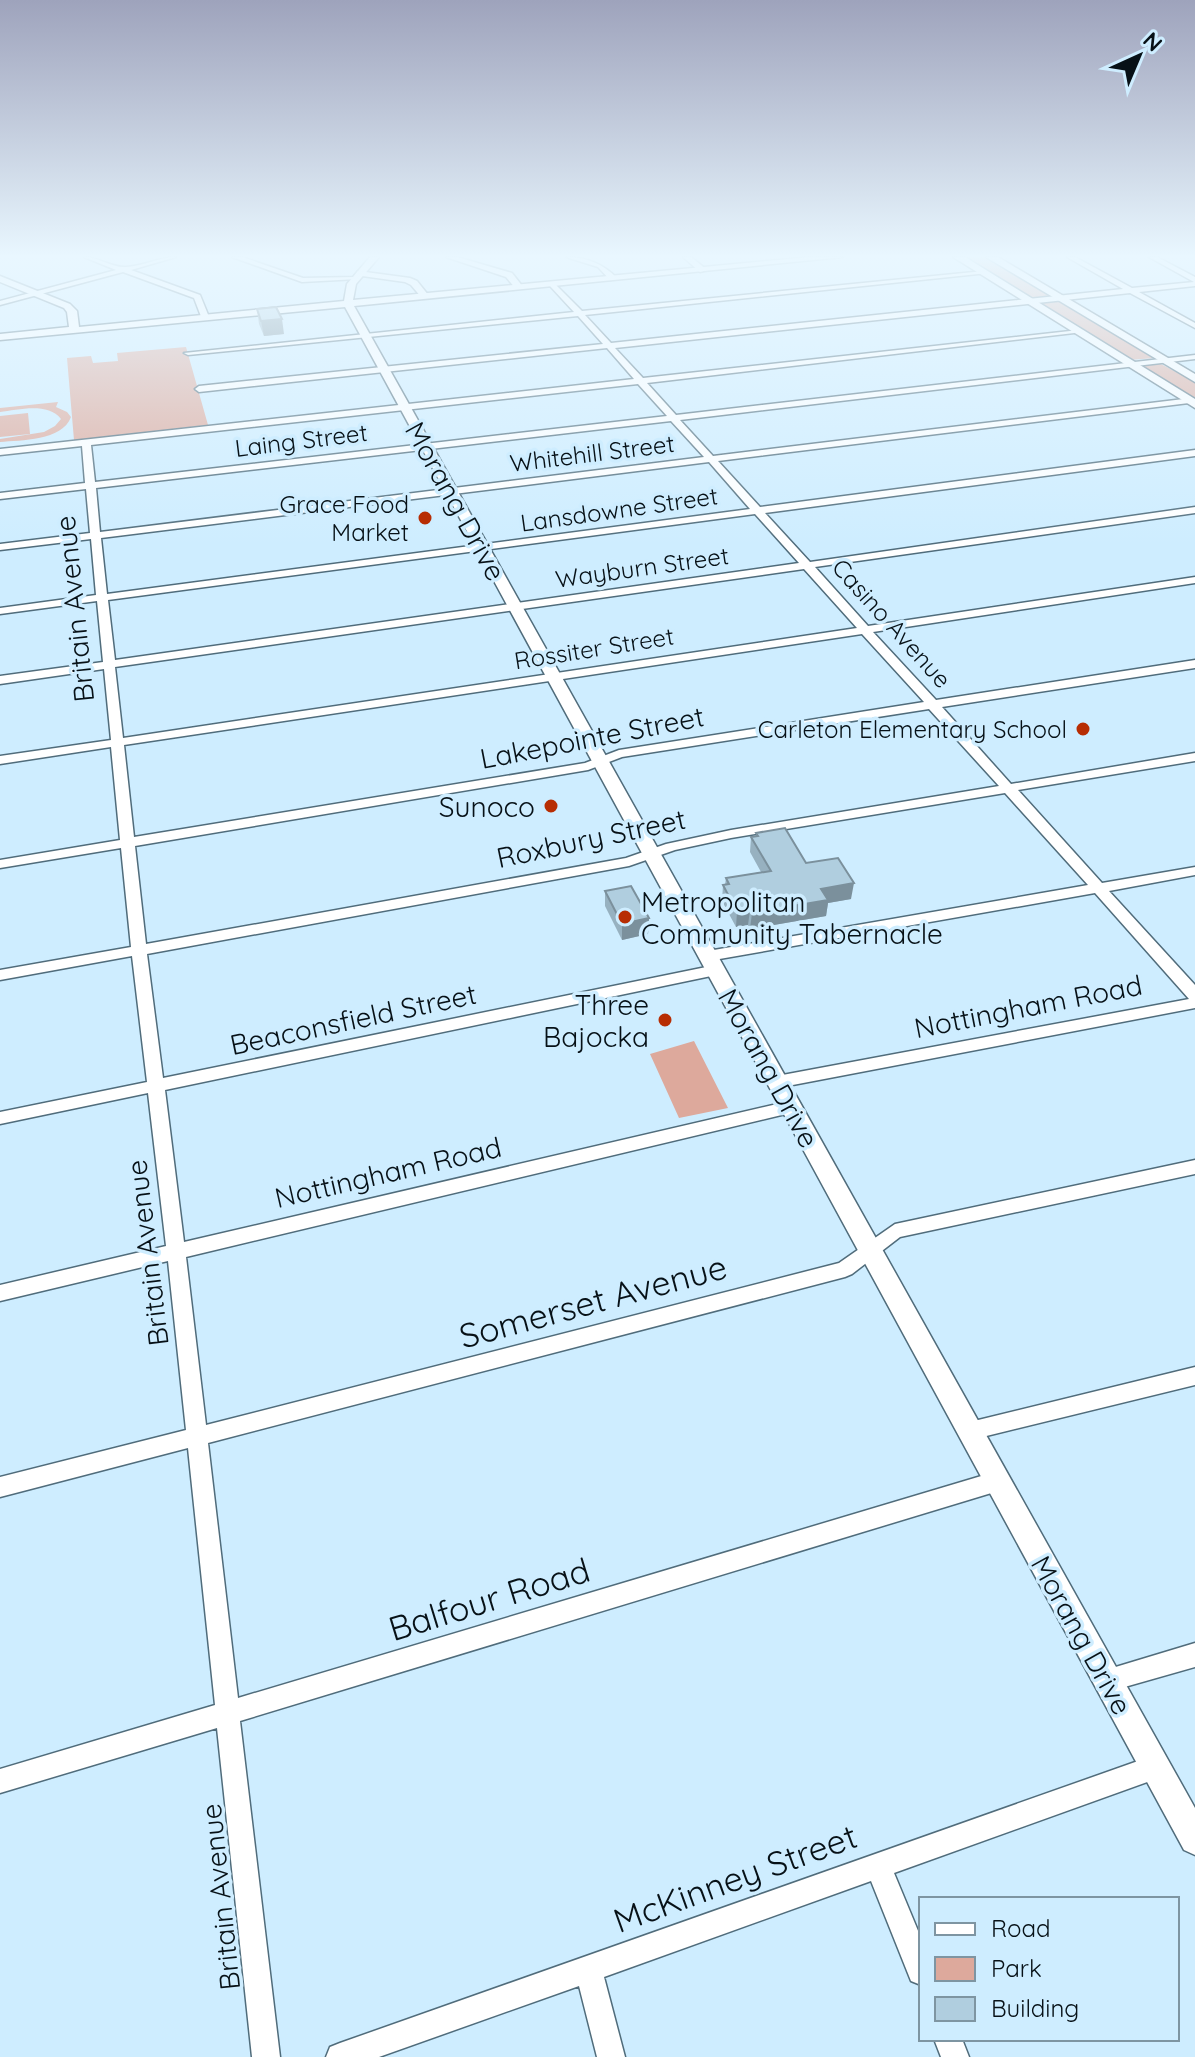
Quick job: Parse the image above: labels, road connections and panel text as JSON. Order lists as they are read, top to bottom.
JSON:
{
  "streets": {
    "street": [
      "Laing Street",
      "Whitehill Street",
      "Morang Drive",
      "Lansdowne Street",
      "Wayburn Street",
      "Britain Avenue",
      "Casino Avenue",
      "Rossiter Street",
      "Lakepointe Street",
      "Roxbury Street",
      "Nottingham Road",
      "Beaconsfield Street",
      "Somerset Avenue",
      "Balfour Road",
      "McKinney Street"
    ]
  },
  "crossings": [
    ["Laing Street", "Morang Drive"],
    ["Laing Street", "Britain Avenue"],
    ["Laing Street", "Casino Avenue"],
    ["Whitehill Street", "Morang Drive"],
    ["Whitehill Street", "Britain Avenue"],
    ["Whitehill Street", "Casino Avenue"],
    ["Morang Drive", "Lansdowne Street"],
    ["Morang Drive", "Wayburn Street"],
    ["Morang Drive", "Rossiter Street"],
    ["Morang Drive", "Lakepointe Street"],
    ["Morang Drive", "Roxbury Street"],
    ["Morang Drive", "Nottingham Road"],
    ["Morang Drive", "Beaconsfield Street"],
    ["Morang Drive", "Somerset Avenue"],
    ["Morang Drive", "Balfour Road"],
    ["Morang Drive", "McKinney Street"],
    ["Lansdowne Street", "Britain Avenue"],
    ["Lansdowne Street", "Casino Avenue"],
    ["Wayburn Street", "Britain Avenue"],
    ["Wayburn Street", "Casino Avenue"],
    ["Britain Avenue", "Rossiter Street"],
    ["Britain Avenue", "Lakepointe Street"],
    ["Britain Avenue", "Roxbury Street"],
    ["Britain Avenue", "Nottingham Road"],
    ["Britain Avenue", "Beaconsfield Street"],
    ["Britain Avenue", "Somerset Avenue"],
    ["Britain Avenue", "Balfour Road"],
    ["Casino Avenue", "Rossiter Street"],
    ["Casino Avenue", "Lakepointe Street"],
    ["Casino Avenue", "Roxbury Street"],
    ["Casino Avenue", "Beaconsfield Street"]
  ],
  "places": [
    "Grace Food Market",
    "Carleton Elementary School",
    "Sunoco",
    "Metropolitan Community Tabernacle",
    "Three Bajocka"
  ],
  "legend": ["Road", "Park", "Building"],
  "north": "top right"
}
